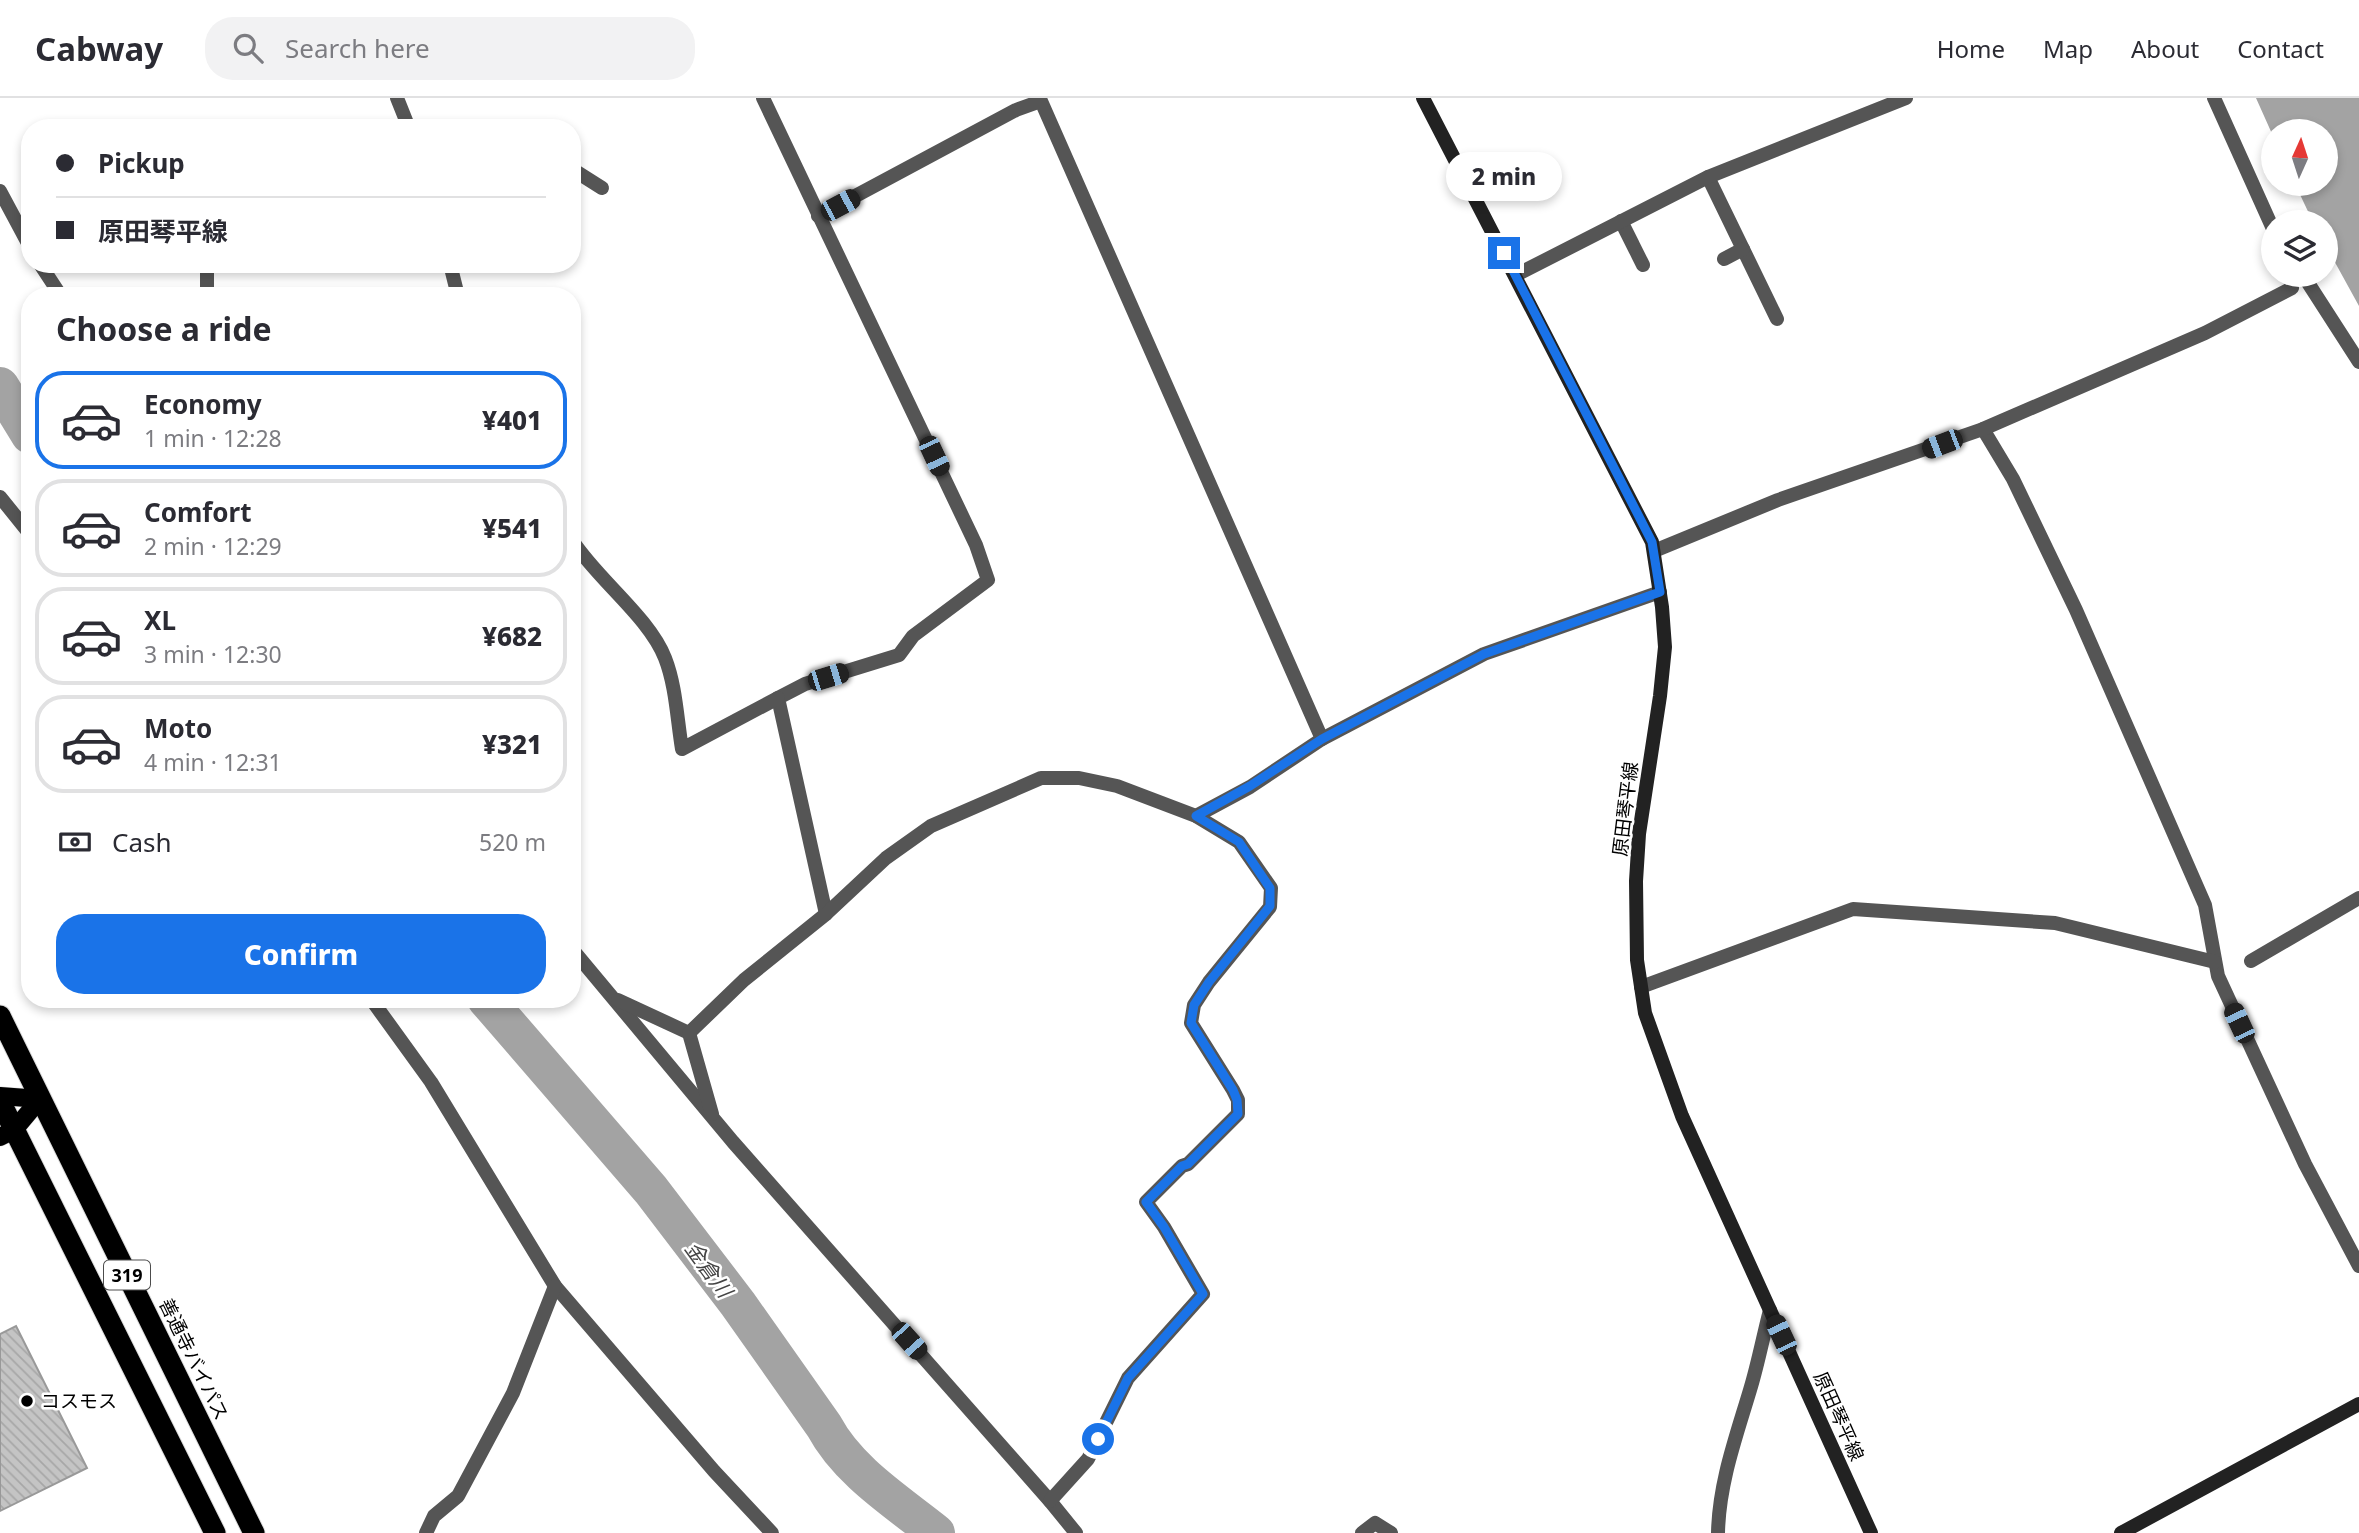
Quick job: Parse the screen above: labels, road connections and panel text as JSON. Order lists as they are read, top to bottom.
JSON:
{
  "streets": {
    "highway": ["319", "善通寺バイパス"],
    "main road": ["原田琴平線"]
  },
  "water": ["金倉川"],
  "places": ["コスモス"],
  "north": "top",
  "page": {
    "header": "Cabway",
    "search": "Search here",
    "nav": [
      "Home",
      "Map",
      "About",
      "Contact"
    ],
    "banner": ["Pickup", "原田琴平線"],
    "bubble": "2 min",
    "heading": "Choose a ride",
    "list": [
      {
        "name": "Economy",
        "note": "1 min · 12:28",
        "value": "¥401"
      },
      {
        "name": "Comfort",
        "note": "2 min · 12:29",
        "value": "¥541"
      },
      {
        "name": "XL",
        "note": "3 min · 12:30",
        "value": "¥682"
      },
      {
        "name": "Moto",
        "note": "4 min · 12:31",
        "value": "¥321"
      }
    ],
    "pay": ["Cash", "520 m"],
    "buttons": "Confirm"
  }
}
